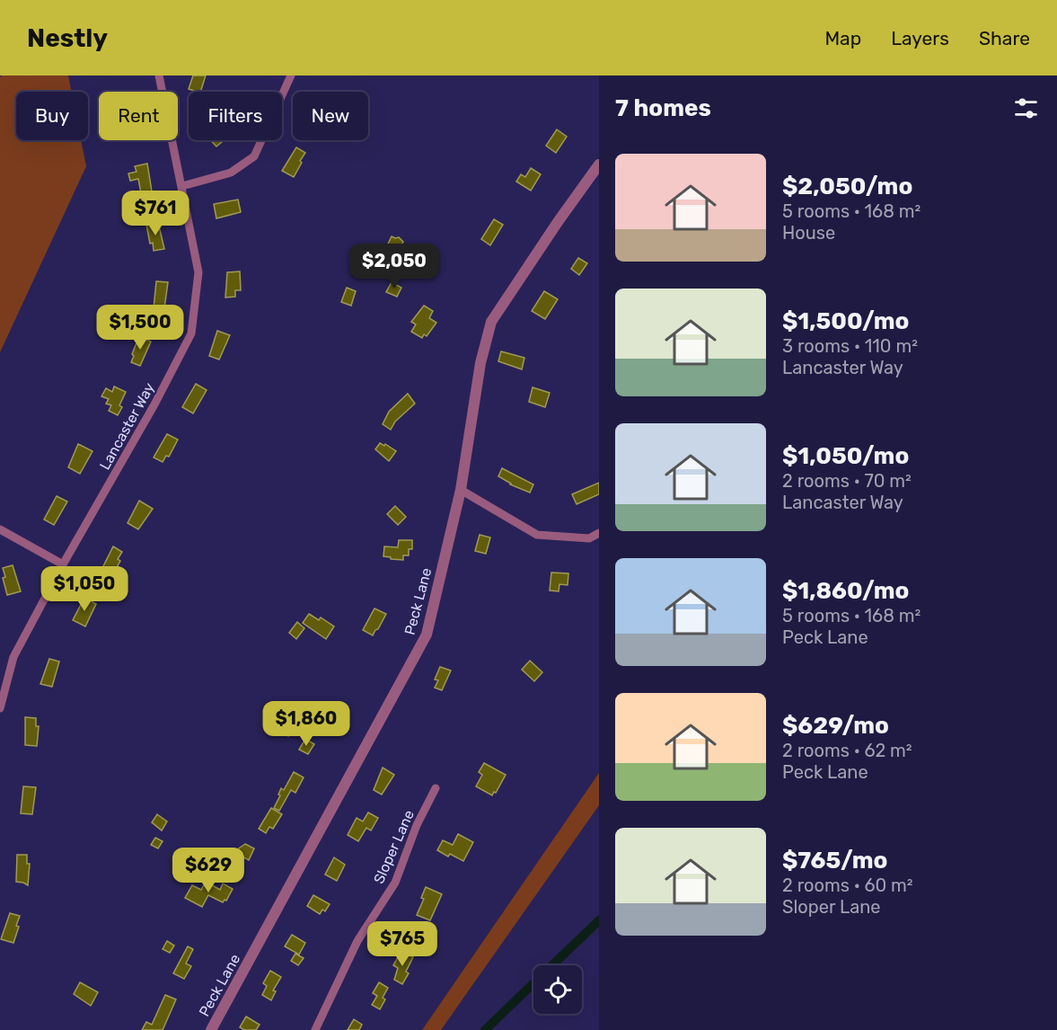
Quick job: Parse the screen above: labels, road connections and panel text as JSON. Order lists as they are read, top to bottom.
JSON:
{
  "streets": {
    "street": ["Lancaster Way", "Peck Lane", "Sloper Lane"]
  },
  "page": {
    "header": "Nestly",
    "nav": ["Map", "Layers", "Share"],
    "heading": "7 homes",
    "chip": [
      "Buy",
      "Rent",
      "Filters",
      "New"
    ],
    "list": [
      {
        "name": "$2,050/mo",
        "note": "5 rooms · 168 m² · House"
      },
      {
        "name": "$1,500/mo",
        "note": "3 rooms · 110 m² · Lancaster Way"
      },
      {
        "name": "$1,050/mo",
        "note": "2 rooms · 70 m² · Lancaster Way"
      },
      {
        "name": "$1,860/mo",
        "note": "5 rooms · 168 m² · Peck Lane"
      },
      {
        "name": "$629/mo",
        "note": "2 rooms · 62 m² · Peck Lane"
      },
      {
        "name": "$765/mo",
        "note": "2 rooms · 60 m² · Sloper Lane"
      }
    ],
    "price": [
      "$761",
      "$2,050",
      "$1,500",
      "$1,050",
      "$1,860",
      "$629",
      "$765"
    ]
  }
}
